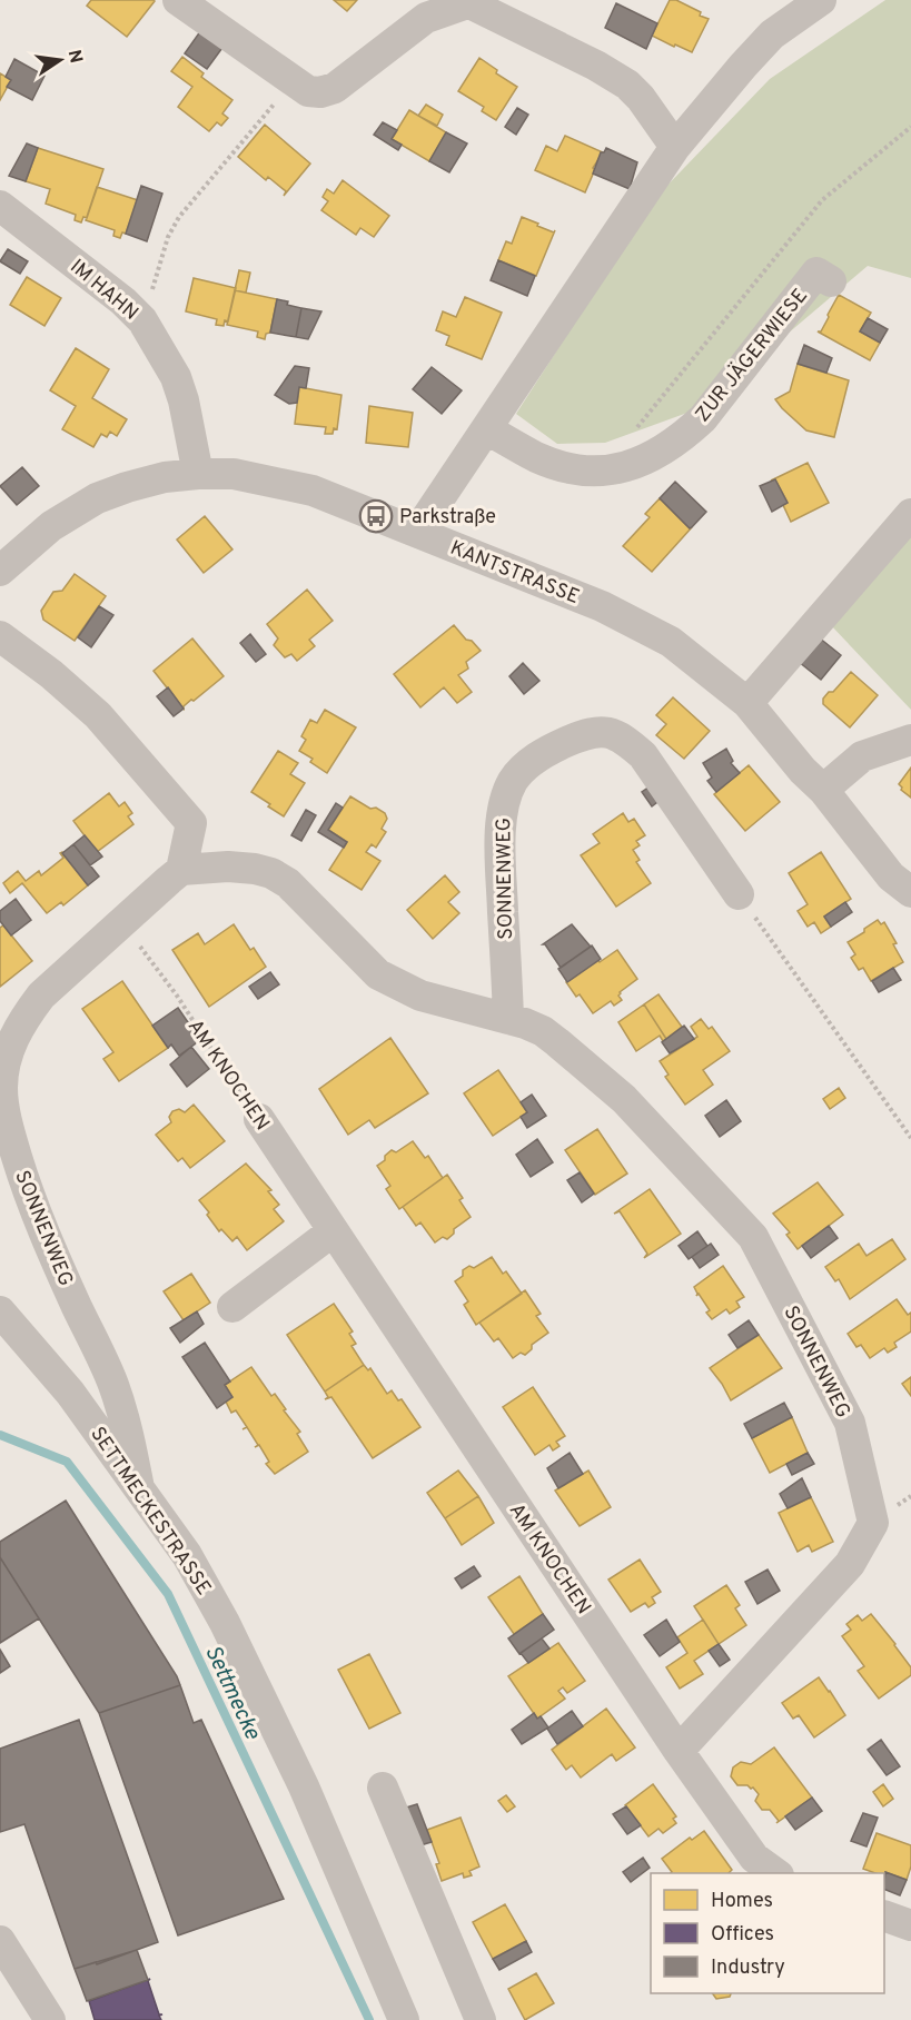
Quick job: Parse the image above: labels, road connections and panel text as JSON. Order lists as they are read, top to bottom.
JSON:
{
  "streets": {
    "street": [
      "IM HAHN",
      "ZUR JÄGERWIESE",
      "KANTSTRASSE",
      "SONNENWEG",
      "AM KNOCHEN",
      "SETTMECKESTRASSE"
    ]
  },
  "crossings": [
    ["IM HAHN", "KANTSTRASSE"],
    ["SONNENWEG", "AM KNOCHEN"],
    ["SONNENWEG", "SETTMECKESTRASSE"]
  ],
  "water": ["Settmecke"],
  "places": {
    "bus stop": ["Parkstraße"]
  },
  "legend": ["Homes", "Offices", "Industry"],
  "north": "right"
}
